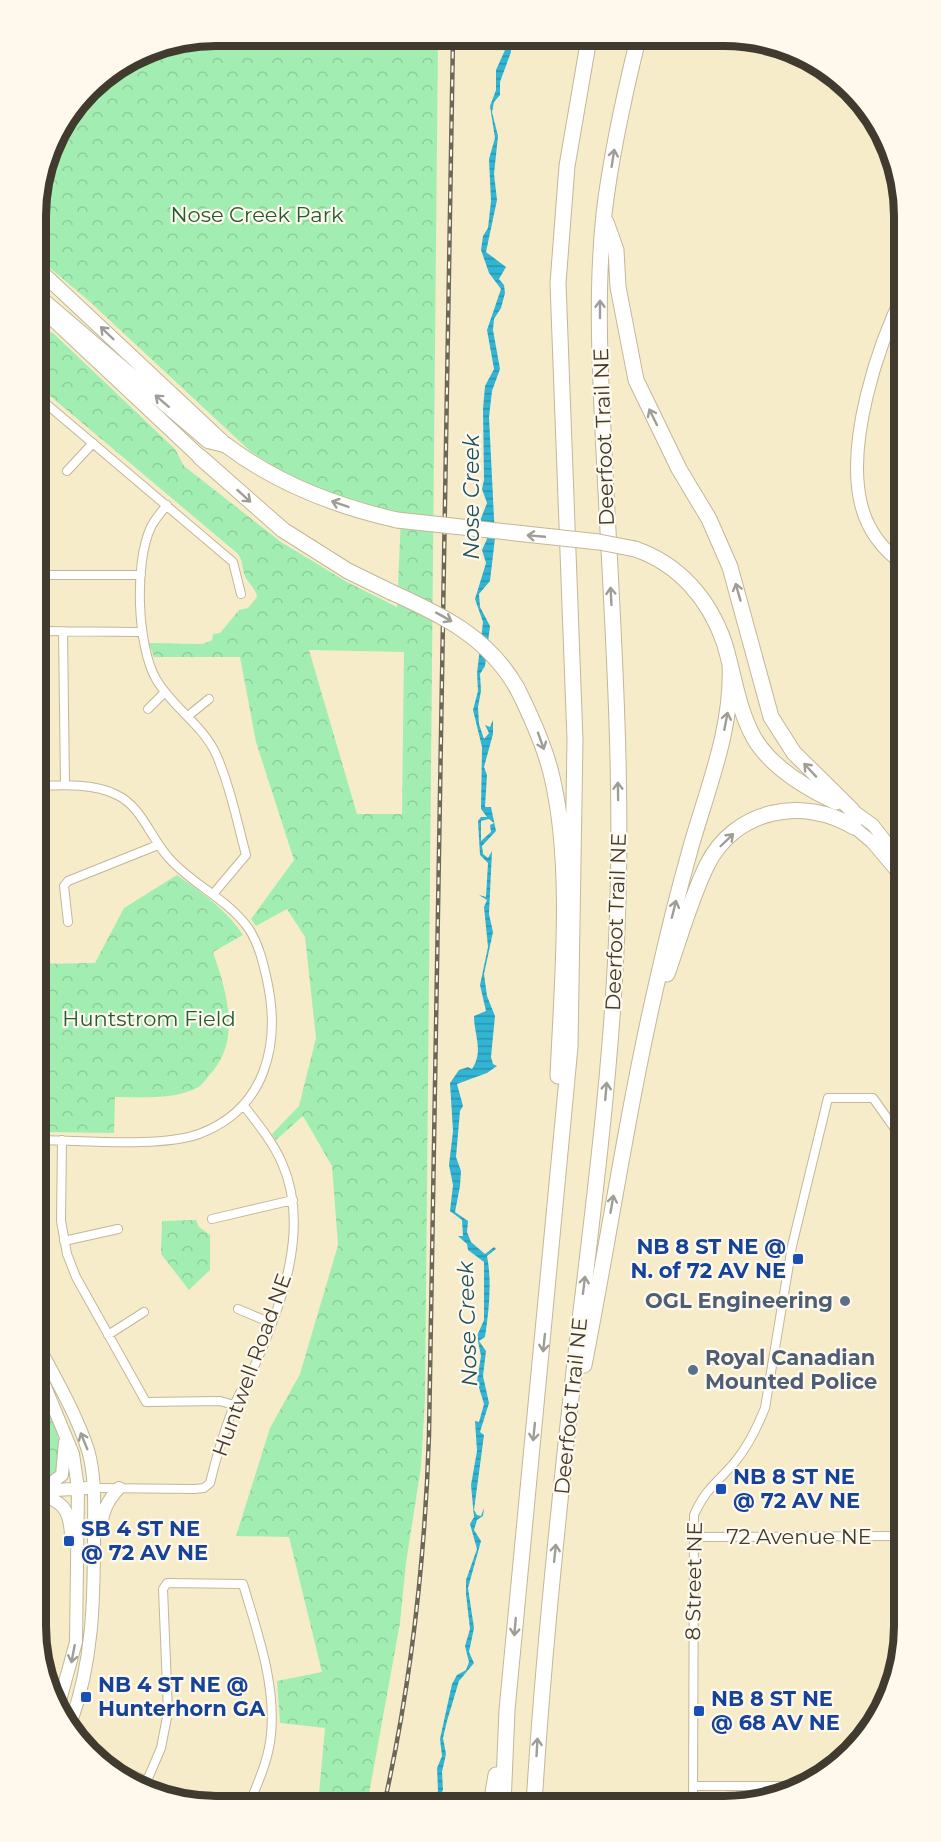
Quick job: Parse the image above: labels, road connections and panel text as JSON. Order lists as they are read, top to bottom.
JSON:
{
  "streets": {
    "highway": ["Deerfoot Trail NE"],
    "street": ["Huntwell Road NE", "72 Avenue NE", "8 Street NE"]
  },
  "crossings": [
    ["72 Avenue NE", "8 Street NE"]
  ],
  "water": ["Nose Creek"],
  "parks": ["Nose Creek Park", "Huntstrom Field"],
  "places": {
    "transit": [
      "NB 8 ST NE @ N. of 72 AV NE",
      "NB 8 ST NE @ 72 AV NE",
      "SB 4 ST NE @ 72 AV NE",
      "NB 4 ST NE @ Hunterhorn GA",
      "NB 8 ST NE @ 68 AV NE"
    ],
    "other": ["OGL Engineering", "Royal Canadian Mounted Police"]
  }
}
